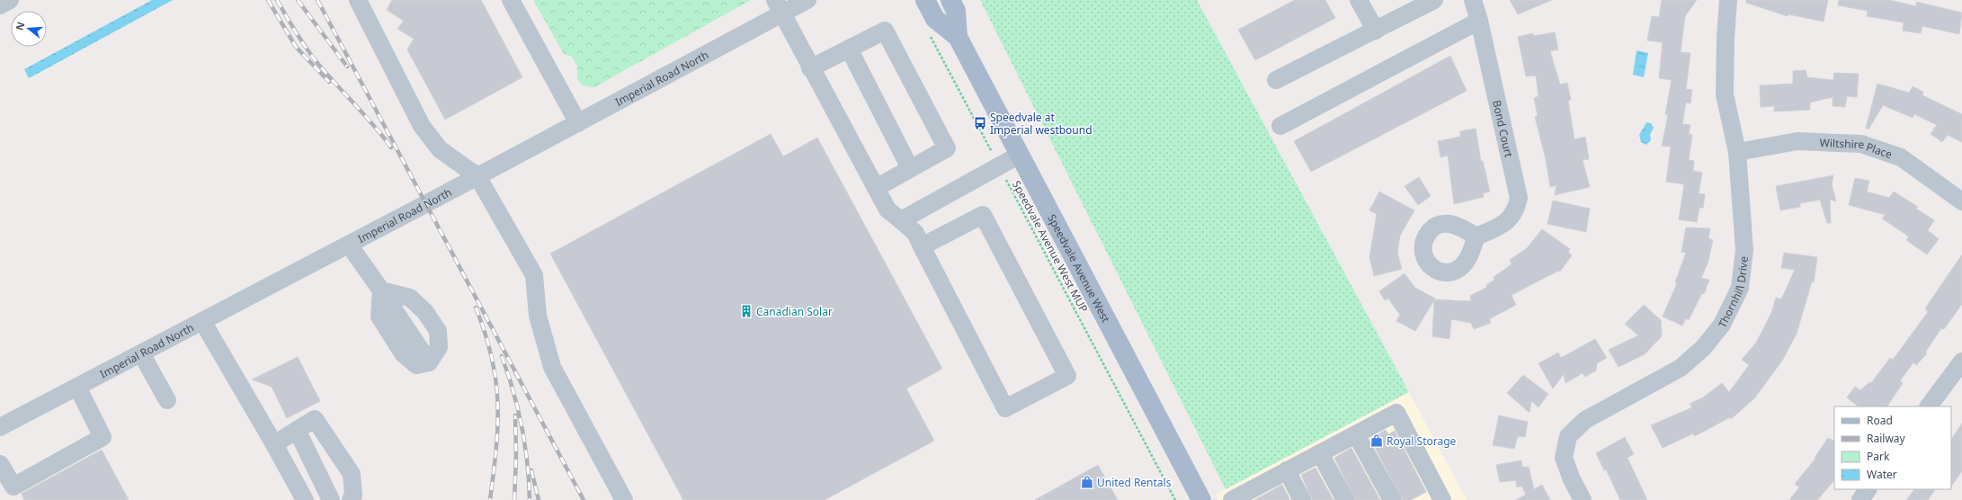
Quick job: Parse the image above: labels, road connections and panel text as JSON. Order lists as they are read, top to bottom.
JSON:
{
  "streets": {
    "main road": ["Speedvale Avenue West"],
    "street": [
      "Imperial Road North",
      "Bond Court",
      "Wiltshire Place",
      "Thornhill Drive"
    ],
    "path": ["Speedvale Avenue West MUP"]
  },
  "crossings": [
    ["Wiltshire Place", "Thornhill Drive"]
  ],
  "places": {
    "bus stop": ["Speedvale at Imperial westbound"],
    "building": ["Canadian Solar"],
    "shop": ["Royal Storage", "United Rentals"]
  },
  "legend": [
    "Road",
    "Railway",
    "Park",
    "Water"
  ],
  "north": "left"
}
